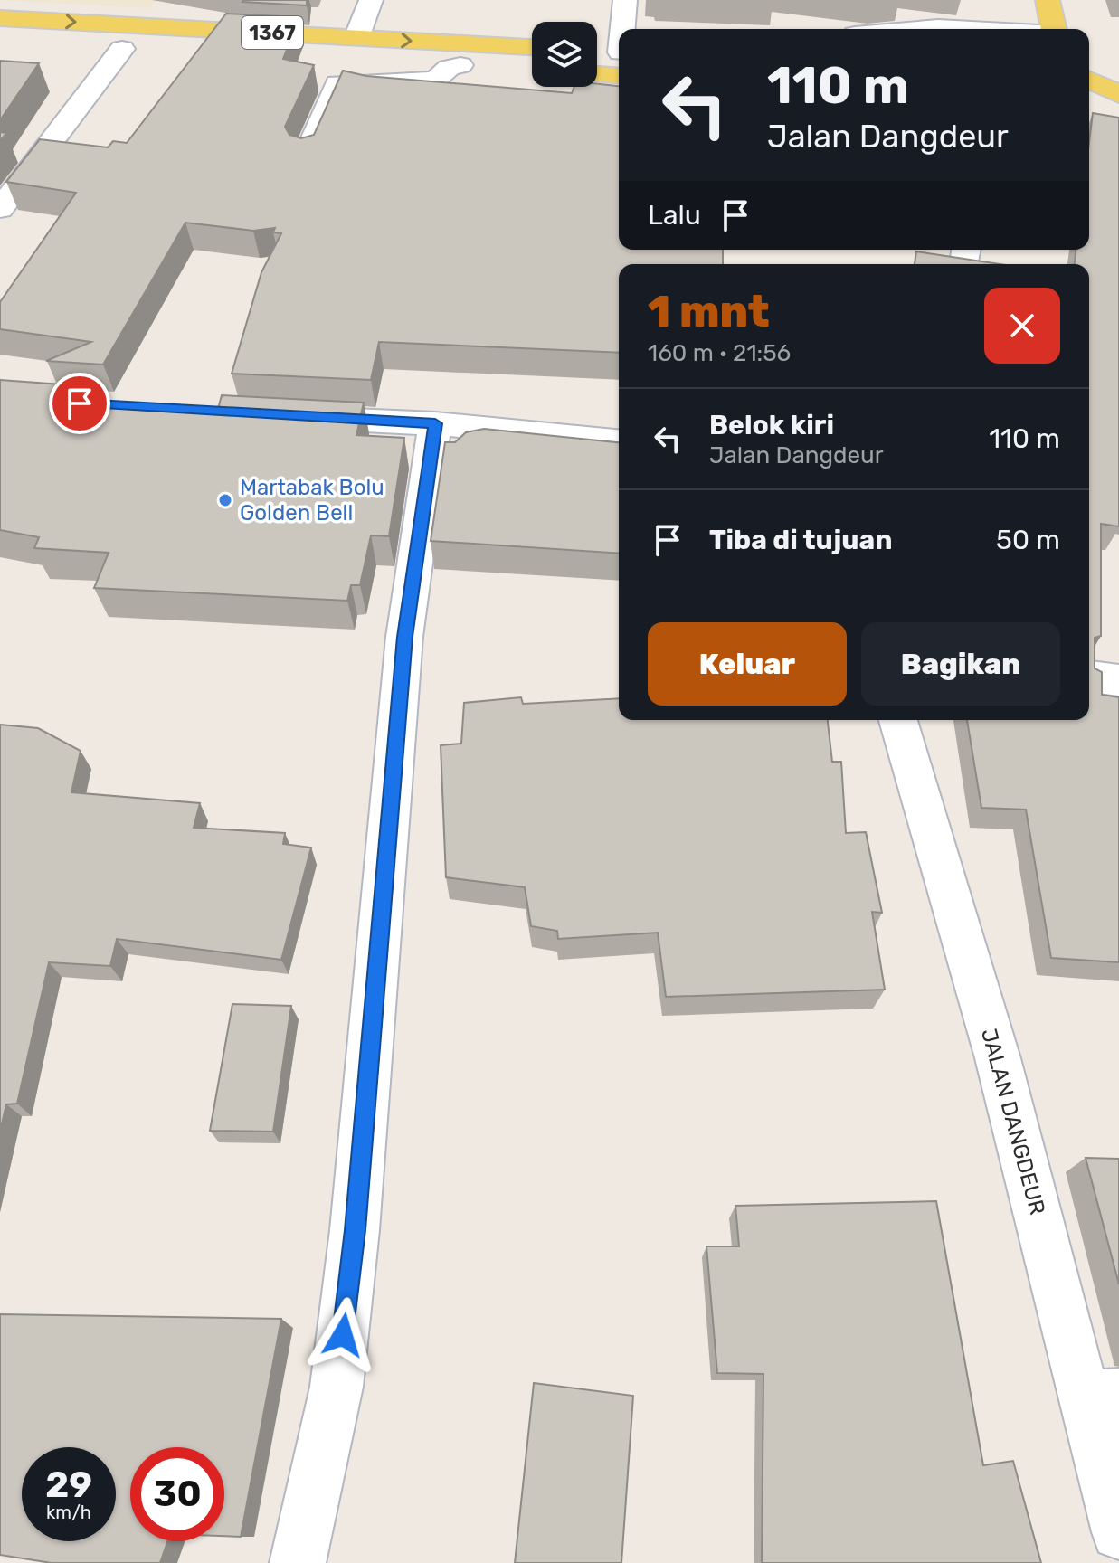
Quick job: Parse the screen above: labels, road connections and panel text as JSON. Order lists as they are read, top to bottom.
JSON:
{
  "streets": {
    "main road": ["1367"],
    "street": ["JALAN DANGDEUR"]
  },
  "places": ["Martabak Bolu Golden Bell"],
  "page": {
    "turn": ["110 m", "Jalan Dangdeur"],
    "then": "Lalu",
    "heading": ["1 mnt", "160 m · 21:56"],
    "list": [
      {
        "name": "Belok kiri",
        "note": "Jalan Dangdeur",
        "value": "110 m"
      },
      {
        "name": "Tiba di tujuan",
        "value": "50 m"
      }
    ],
    "buttons": ["Keluar", "Bagikan"],
    "speed": "29 km/h",
    "limit": "30"
  }
}
